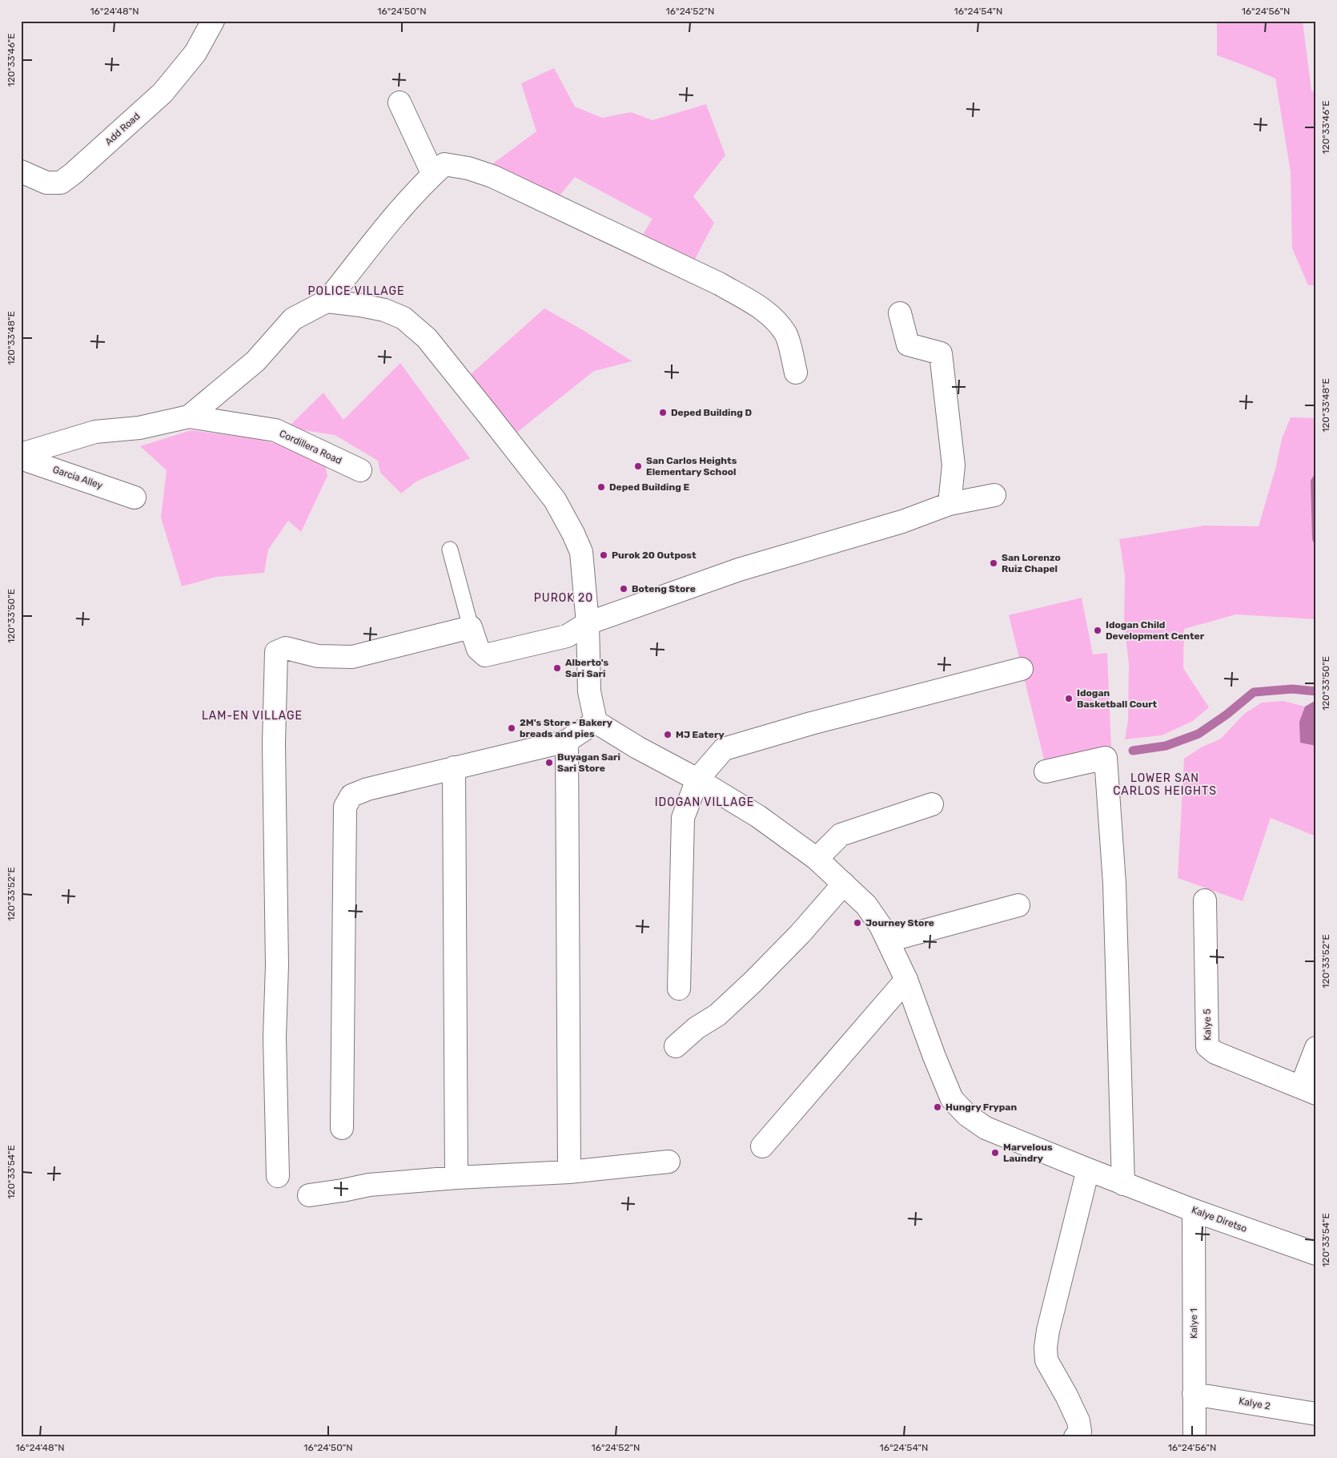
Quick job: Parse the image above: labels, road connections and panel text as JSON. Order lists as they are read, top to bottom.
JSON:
{
  "streets": {
    "street": [
      "Add Road",
      "Cordillera Road",
      "Garcia Alley",
      "Kalye 5",
      "Kalye Diretso",
      "Kalye 1",
      "Kalye 2"
    ]
  },
  "crossings": [
    ["Kalye Diretso", "Kalye 1"],
    ["Kalye 1", "Kalye 2"]
  ],
  "districts": [
    "POLICE VILLAGE",
    "PUROK 20",
    "LAM-EN VILLAGE",
    "LOWER SAN CARLOS HEIGHTS",
    "IDOGAN VILLAGE"
  ],
  "places": [
    "Deped Building D",
    "San Carlos Heights Elementary School",
    "Deped Building E",
    "Purok 20 Outpost",
    "San Lorenzo Ruiz Chapel",
    "Boteng Store",
    "Idogan Child Development Center",
    "Alberto's Sari Sari",
    "Idogan Basketball Court",
    "2M's Store - Bakery breads and pies",
    "MJ Eatery",
    "Buyagan Sari Sari Store",
    "Journey Store",
    "Hungry Frypan",
    "Marvelous Laundry"
  ],
  "coordinates": [
    "16°24'48\"N",
    "16°24'50\"N",
    "16°24'52\"N",
    "16°24'54\"N",
    "16°24'56\"N",
    "120°33'46\"E",
    "120°33'48\"E",
    "120°33'50\"E",
    "120°33'52\"E",
    "120°33'54\"E"
  ]
}
